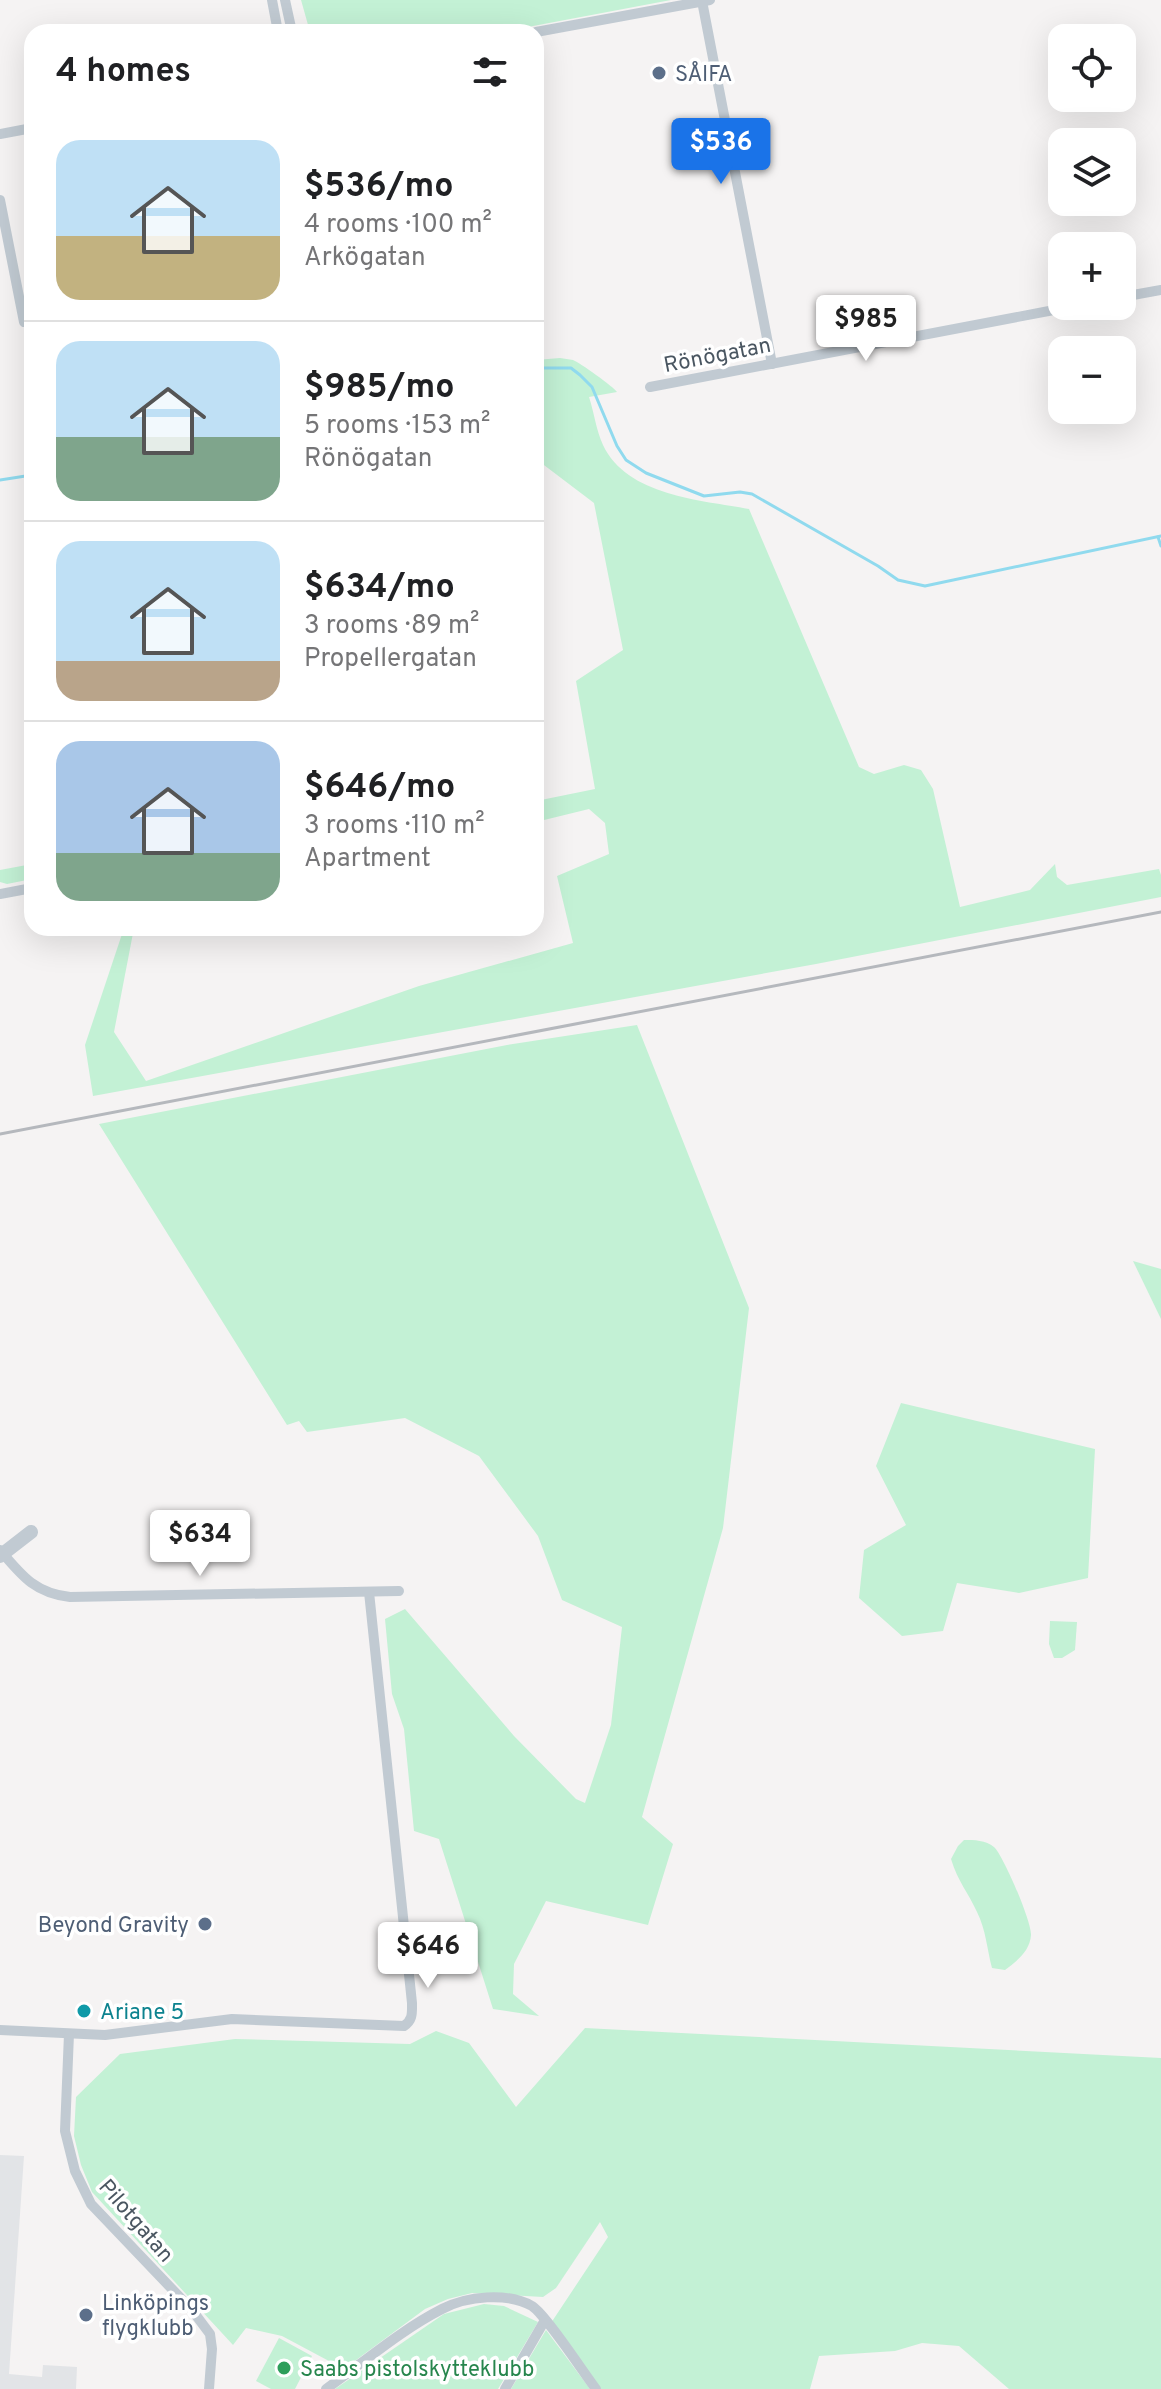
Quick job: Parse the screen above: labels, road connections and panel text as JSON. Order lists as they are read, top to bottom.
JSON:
{
  "streets": {
    "street": ["Rönögatan", "Pilotgatan"]
  },
  "places": [
    "SÅIFA",
    "Beyond Gravity",
    "Ariane 5",
    "Linköpings flygklubb",
    "Saabs pistolskytteklubb"
  ],
  "page": {
    "map_buttons": ["+", "−"],
    "heading": "4 homes",
    "price": [
      "$536",
      "$985",
      "$634",
      "$646"
    ],
    "list": [
      {
        "name": "$536/mo",
        "note": "4 rooms · 100 m² · Arkögatan"
      },
      {
        "name": "$985/mo",
        "note": "5 rooms · 153 m² · Rönögatan"
      },
      {
        "name": "$634/mo",
        "note": "3 rooms · 89 m² · Propellergatan"
      },
      {
        "name": "$646/mo",
        "note": "3 rooms · 110 m² · Apartment"
      }
    ]
  }
}
